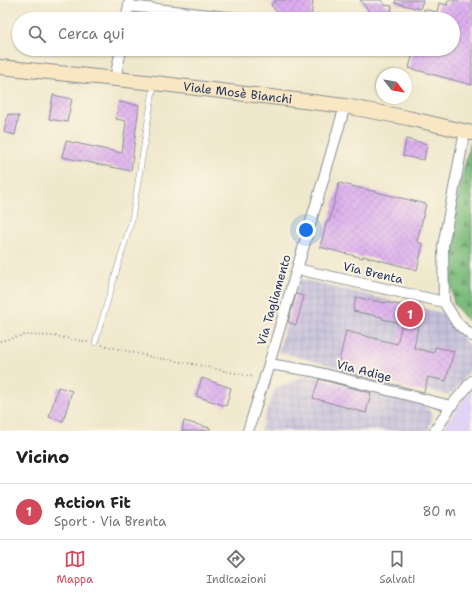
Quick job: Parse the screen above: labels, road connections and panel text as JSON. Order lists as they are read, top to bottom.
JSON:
{
  "streets": {
    "main road": ["Viale Mosè Bianchi"],
    "street": ["Via Brenta", "Via Tagliamento", "Via Adige"]
  },
  "crossings": [
    ["Viale Mosè Bianchi", "Via Tagliamento"],
    ["Via Brenta", "Via Tagliamento"],
    ["Via Tagliamento", "Via Adige"]
  ],
  "north": "bottom right",
  "page": {
    "search": "Cerca qui",
    "pins": "1",
    "heading": "Vicino",
    "list": [
      {
        "mark": "1",
        "name": "Action Fit",
        "note": "Sport · Via Brenta",
        "value": "80 m"
      }
    ],
    "nav": ["Mappa", "Indicazioni", "Salvati"]
  }
}
